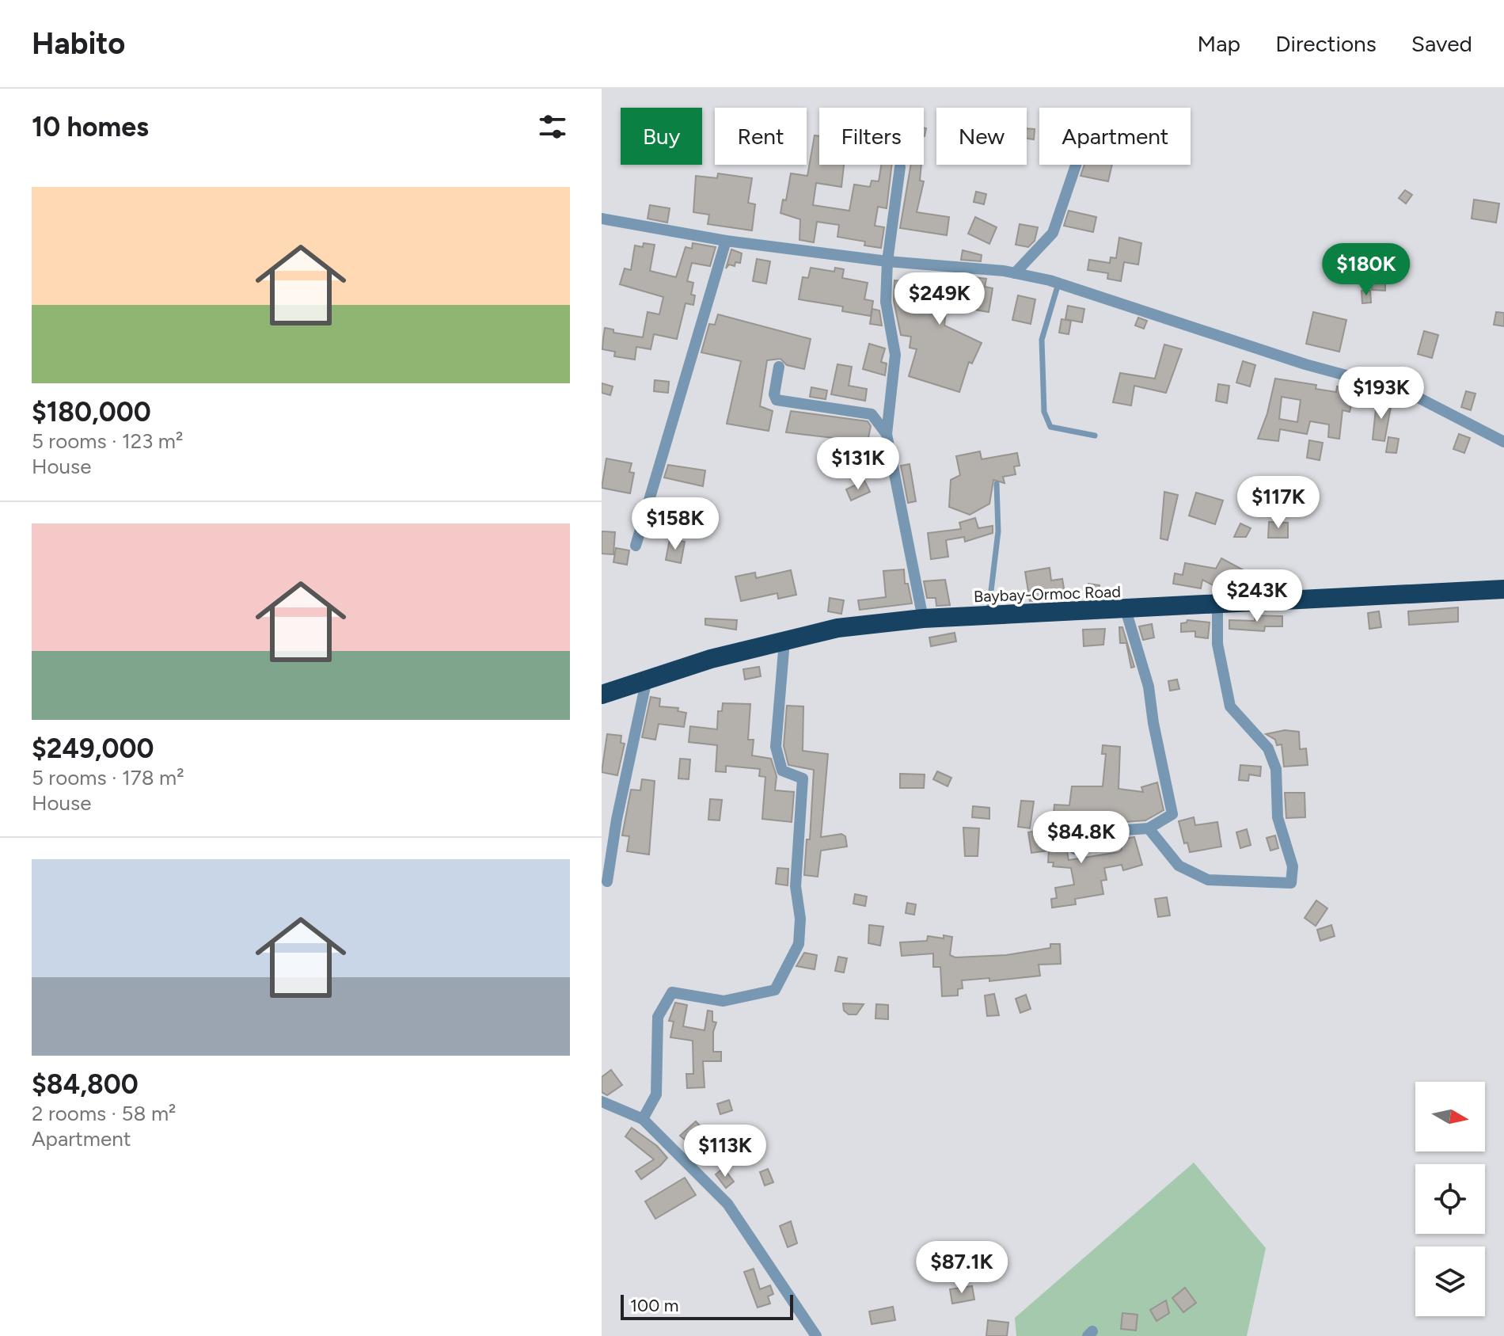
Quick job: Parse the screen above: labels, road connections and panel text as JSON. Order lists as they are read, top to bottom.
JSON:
{
  "streets": {
    "highway": ["Baybay-Ormoc Road"]
  },
  "scale_bar": "100 m",
  "north": "right",
  "page": {
    "header": "Habito",
    "nav": ["Map", "Directions", "Saved"],
    "heading": "10 homes",
    "chip": [
      "Buy",
      "Rent",
      "Filters",
      "New",
      "Apartment"
    ],
    "list": [
      {
        "name": "$180,000",
        "note": "5 rooms · 123 m² · House"
      },
      {
        "name": "$249,000",
        "note": "5 rooms · 178 m² · House"
      },
      {
        "name": "$84,800",
        "note": "2 rooms · 58 m² · Apartment"
      }
    ],
    "price": [
      "$180K",
      "$249K",
      "$193K",
      "$131K",
      "$117K",
      "$158K",
      "$243K",
      "$84.8K",
      "$113K",
      "$87.1K"
    ],
    "scale": "100 m"
  }
}
